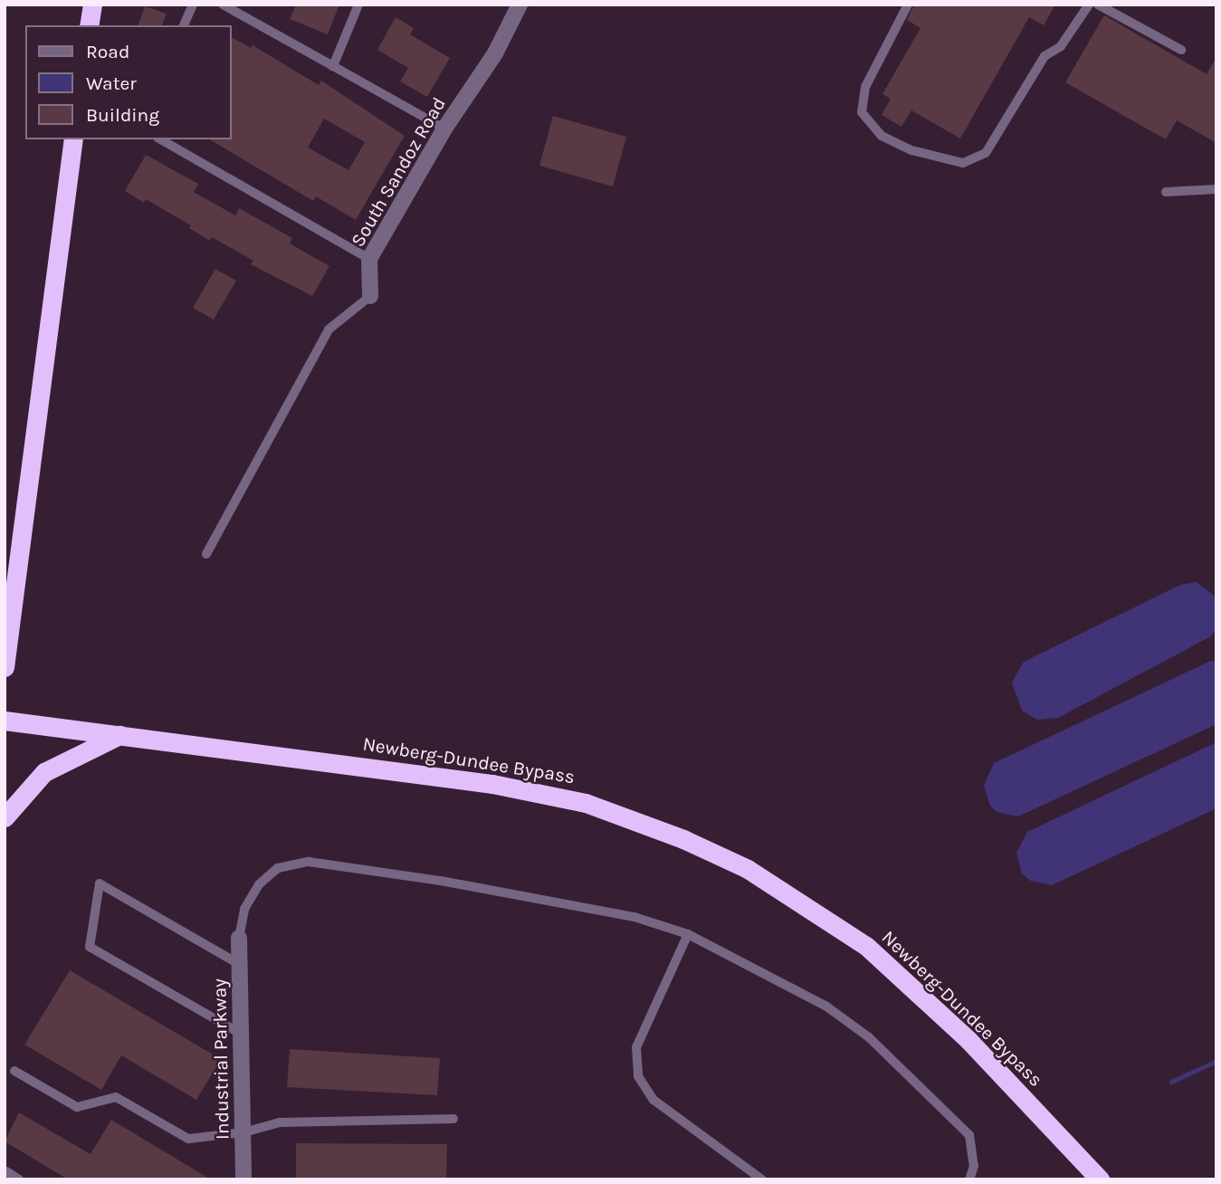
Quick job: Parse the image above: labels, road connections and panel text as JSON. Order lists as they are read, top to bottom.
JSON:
{
  "streets": {
    "highway": ["Newberg-Dundee Bypass"],
    "street": ["South Sandoz Road", "Industrial Parkway"]
  },
  "legend": ["Road", "Water", "Building"]
}
